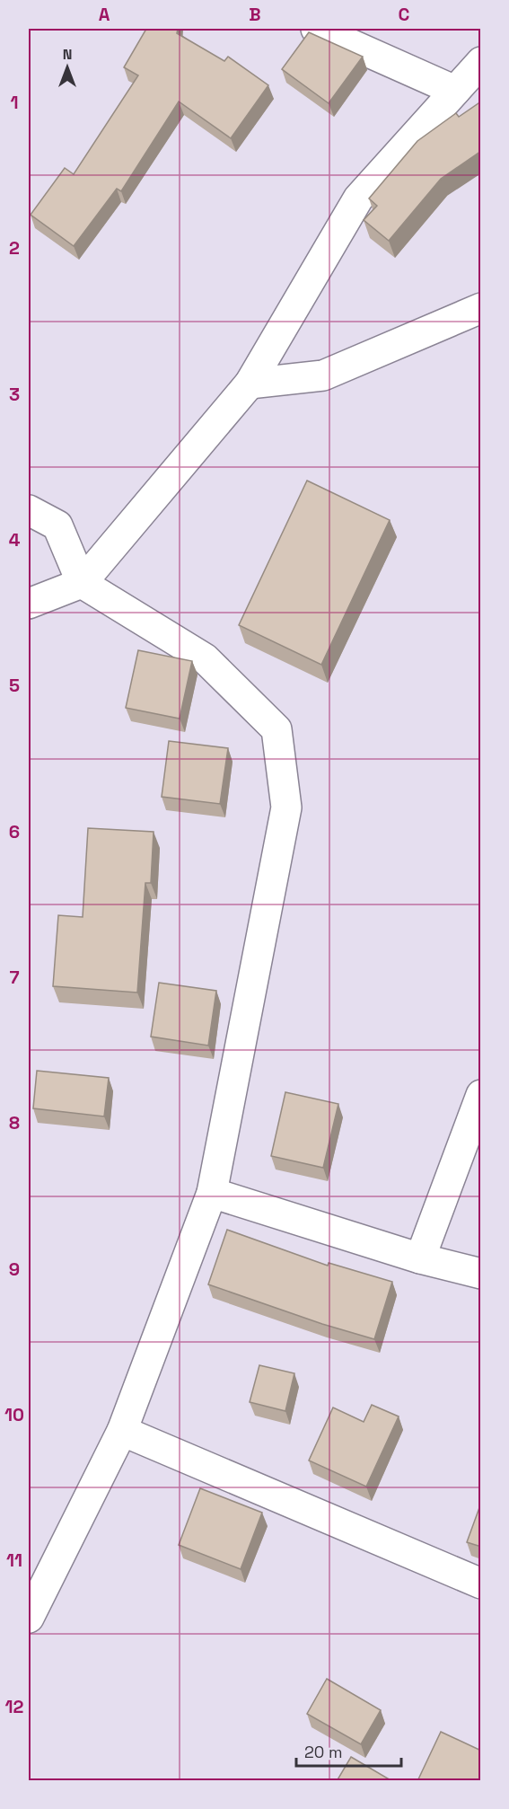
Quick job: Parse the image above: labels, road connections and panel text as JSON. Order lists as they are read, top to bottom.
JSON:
{
  "scale_bar": "20 m",
  "north": "top",
  "grid": {
    "columns": ["A", "B", "C"],
    "rows": [
      "1",
      "2",
      "3",
      "4",
      "5",
      "6",
      "7",
      "8",
      "9",
      "10",
      "11",
      "12"
    ]
  }
}
